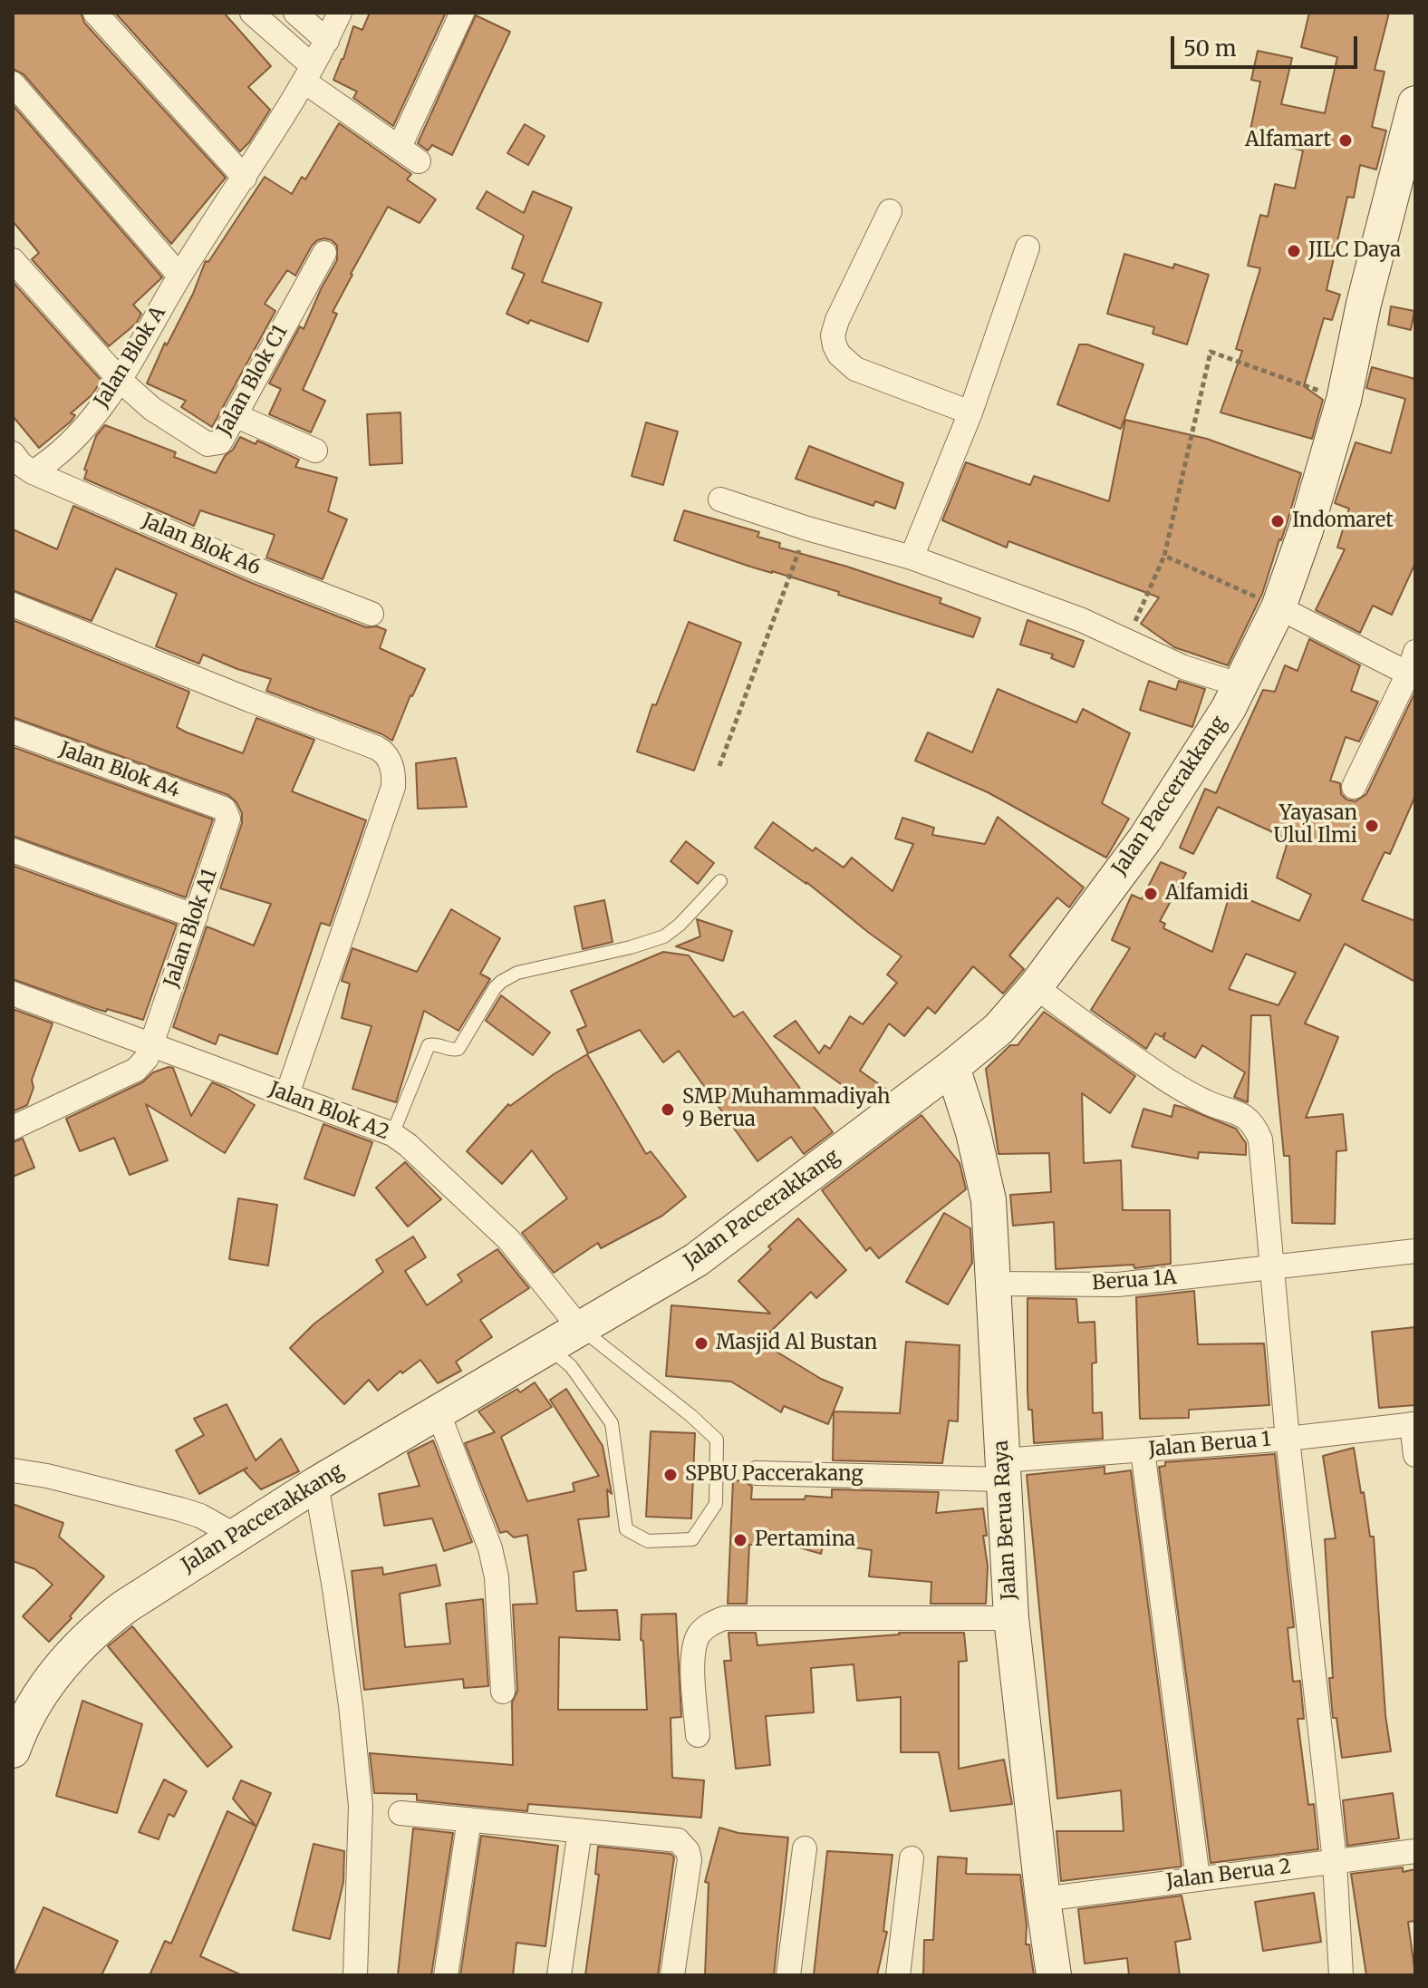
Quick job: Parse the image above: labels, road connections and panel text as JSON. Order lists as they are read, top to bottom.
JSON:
{
  "streets": {
    "main road": ["Jalan Paccerakkang", "Jalan Berua Raya"],
    "street": [
      "Jalan Blok A",
      "Jalan Blok C1",
      "Jalan Blok A6",
      "Jalan Blok A4",
      "Jalan Blok A1",
      "Jalan Blok A2",
      "Berua 1A",
      "Jalan Berua 1",
      "Jalan Berua 2"
    ]
  },
  "crossings": [
    ["Jalan Blok A", "Jalan Blok C1"],
    ["Jalan Blok A", "Jalan Blok A6"],
    ["Jalan Blok A4", "Jalan Blok A1"],
    ["Jalan Paccerakkang", "Jalan Blok A2"],
    ["Jalan Paccerakkang", "Jalan Berua Raya"],
    ["Jalan Blok A1", "Jalan Blok A2"],
    ["Berua 1A", "Jalan Berua Raya"],
    ["Jalan Berua 1", "Jalan Berua Raya"],
    ["Jalan Berua Raya", "Jalan Berua 2"]
  ],
  "places": [
    "Alfamart",
    "JILC Daya",
    "Indomaret",
    "Yayasan Ulul Ilmi",
    "Alfamidi",
    "SMP Muhammadiyah 9 Berua",
    "Masjid Al Bustan",
    "SPBU Paccerakang",
    "Pertamina"
  ],
  "scale_bar": "50 m"
}
